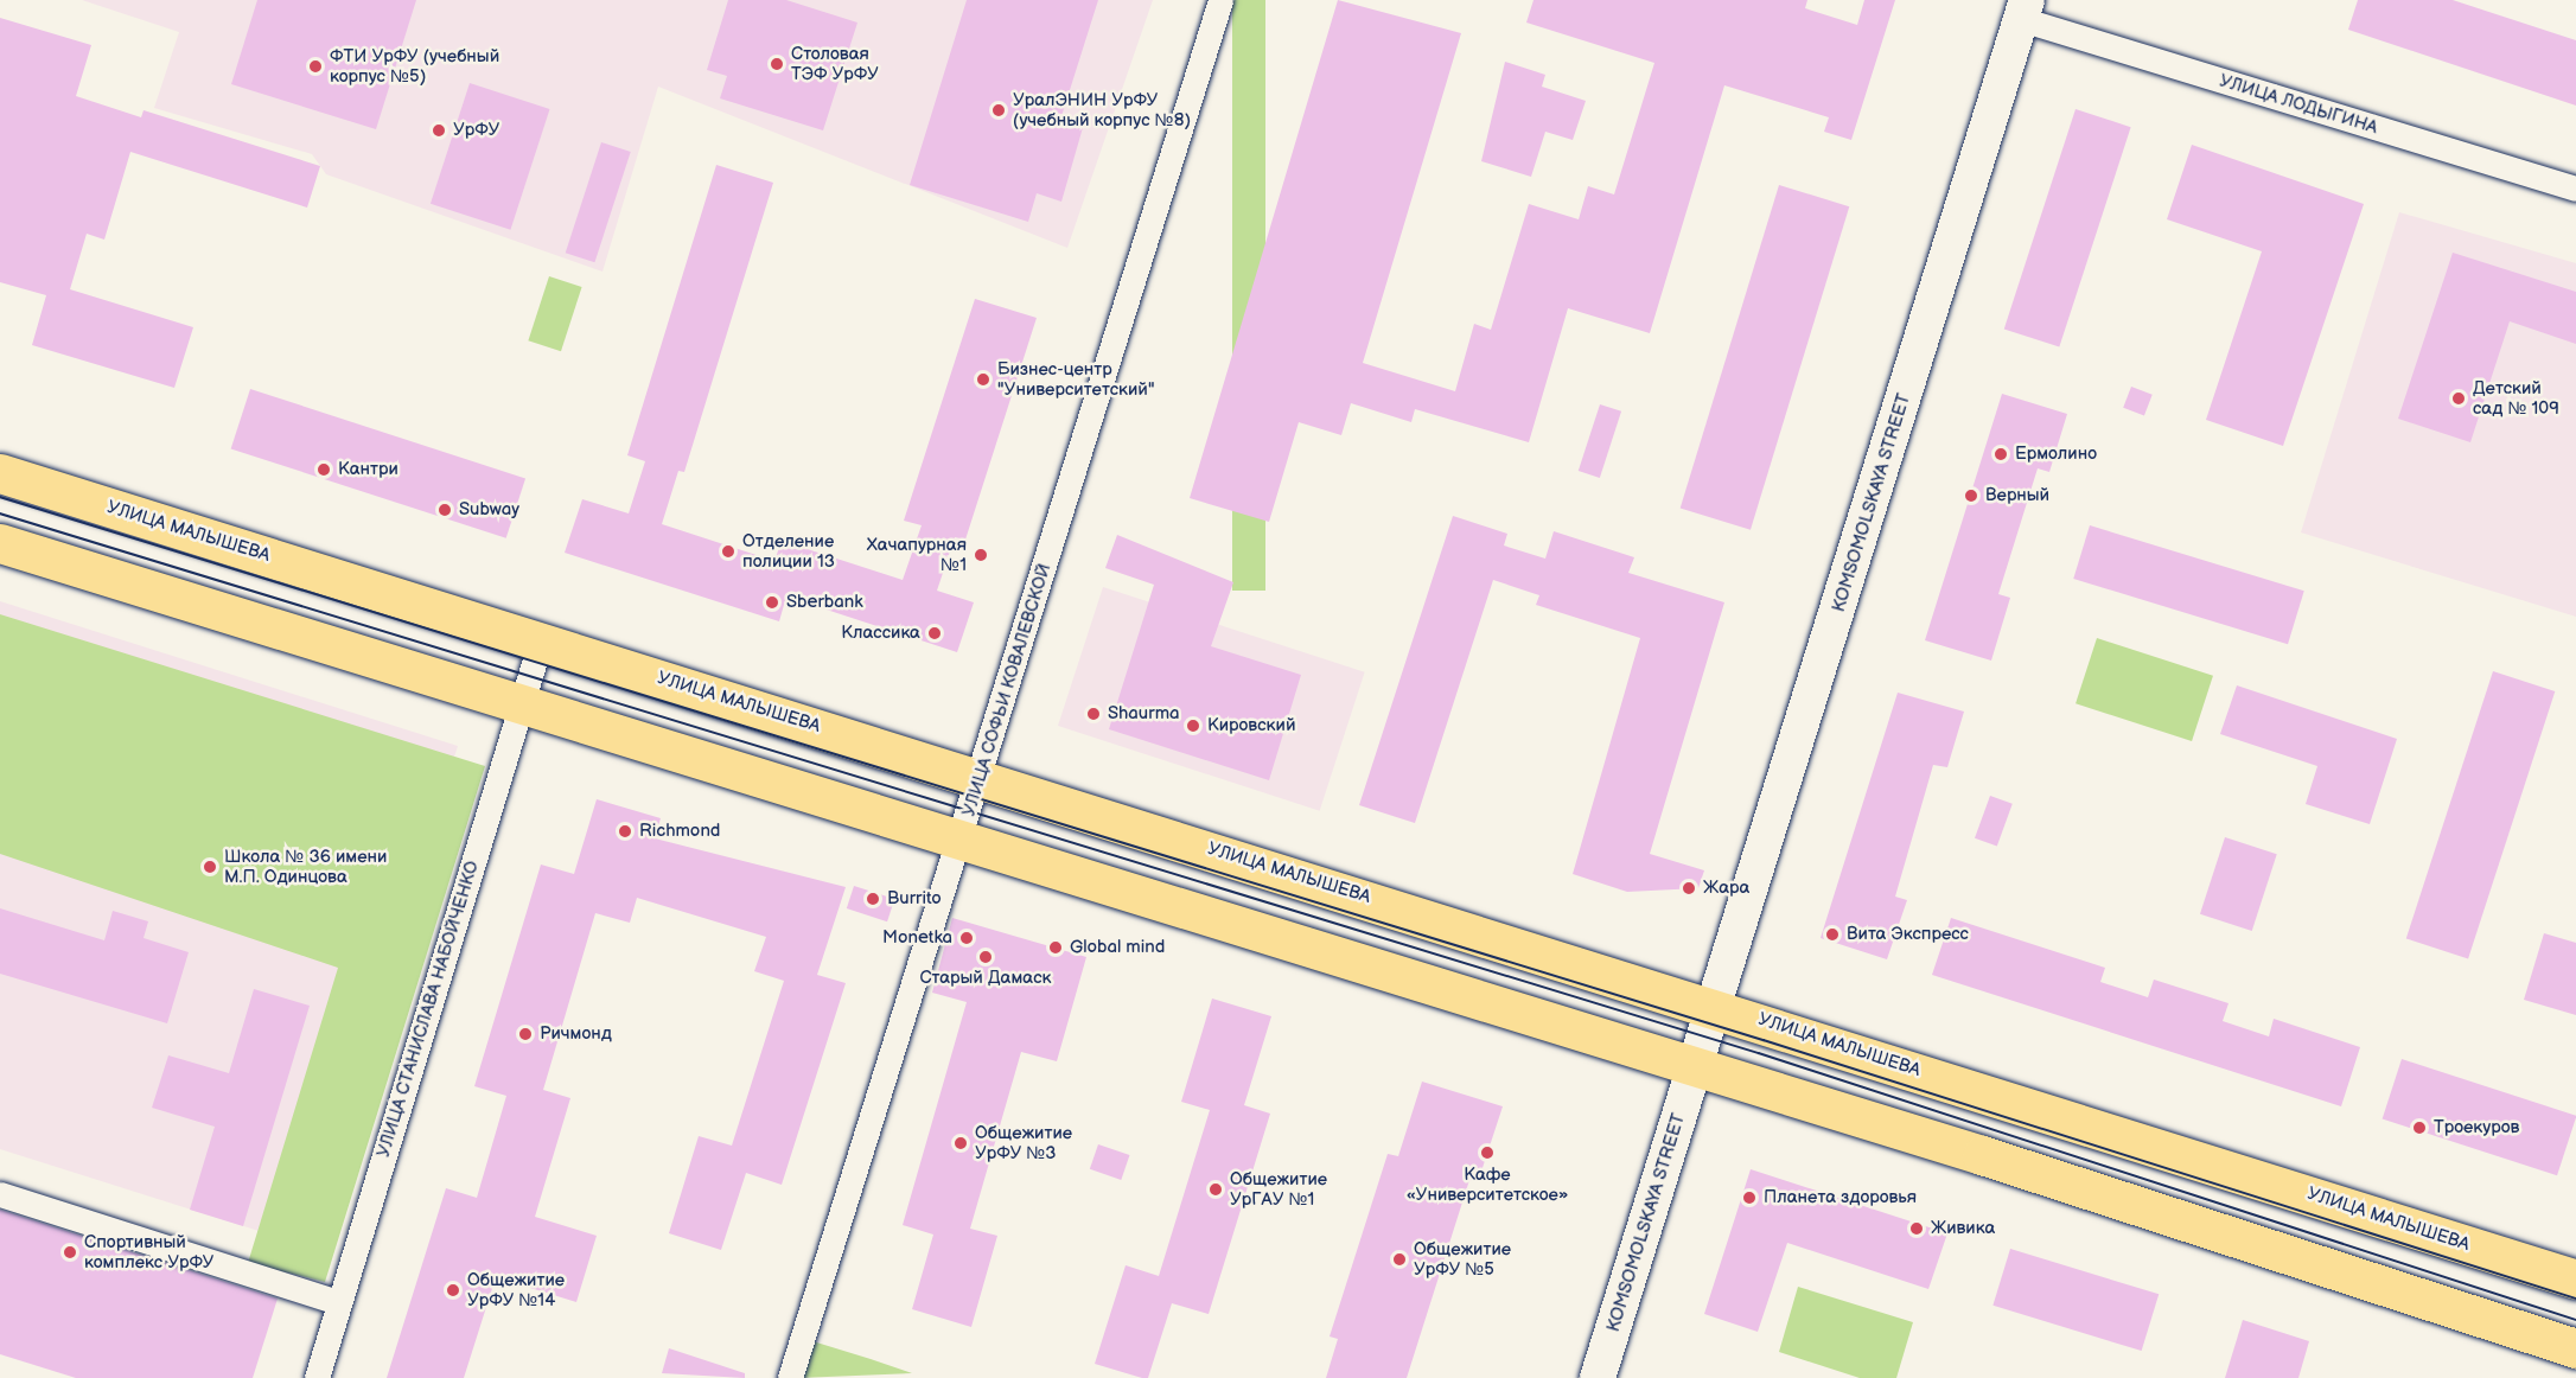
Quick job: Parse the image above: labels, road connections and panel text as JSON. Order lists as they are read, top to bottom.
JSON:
{
  "streets": {
    "main road": ["KOMSOMOLSKAYA STREET", "УЛИЦА МАЛЫШЕВА"],
    "street": ["УЛИЦА ЛОДЫГИНА", "УЛИЦА СОФЬИ КОВАЛЕВСКОЙ", "УЛИЦА СТАНИСЛАВА НАБОЙЧЕНКО"]
  },
  "crossings": [
    ["УЛИЦА ЛОДЫГИНА", "KOMSOMOLSKAYA STREET"],
    ["KOMSOMOLSKAYA STREET", "УЛИЦА МАЛЫШЕВА"],
    ["УЛИЦА МАЛЫШЕВА", "УЛИЦА СОФЬИ КОВАЛЕВСКОЙ"],
    ["УЛИЦА МАЛЫШЕВА", "УЛИЦА СТАНИСЛАВА НАБОЙЧЕНКО"]
  ],
  "places": [
    "Столовая ТЭФ УрФУ",
    "ФТИ УрФУ (учебный корпус №5)",
    "УралЭНИН УрФУ (учебный корпус №8)",
    "УрФУ",
    "Бизнес-центр \"Университетский\"",
    "Детский сад № 109",
    "Ермолино",
    "Кантри",
    "Верный",
    "Subway",
    "Отделение полиции 13",
    "Хачапурная №1",
    "Sberbank",
    "Классика",
    "Shaurma",
    "Кировский",
    "Richmond",
    "Школа № 36 имени М.П. Одинцова",
    "Жара",
    "Burrito",
    "Вита Экспресс",
    "Monetka",
    "Global mind",
    "Старый Дамаск",
    "Ричмонд",
    "Троекуров",
    "Общежитие УрФУ №3",
    "Кафе «Университетское»",
    "Общежитие УрГАУ №1",
    "Планета здоровья",
    "Живика",
    "Спортивный комплекс УрФУ",
    "Общежитие УрФУ №5",
    "Общежитие УрФУ №14"
  ]
}
